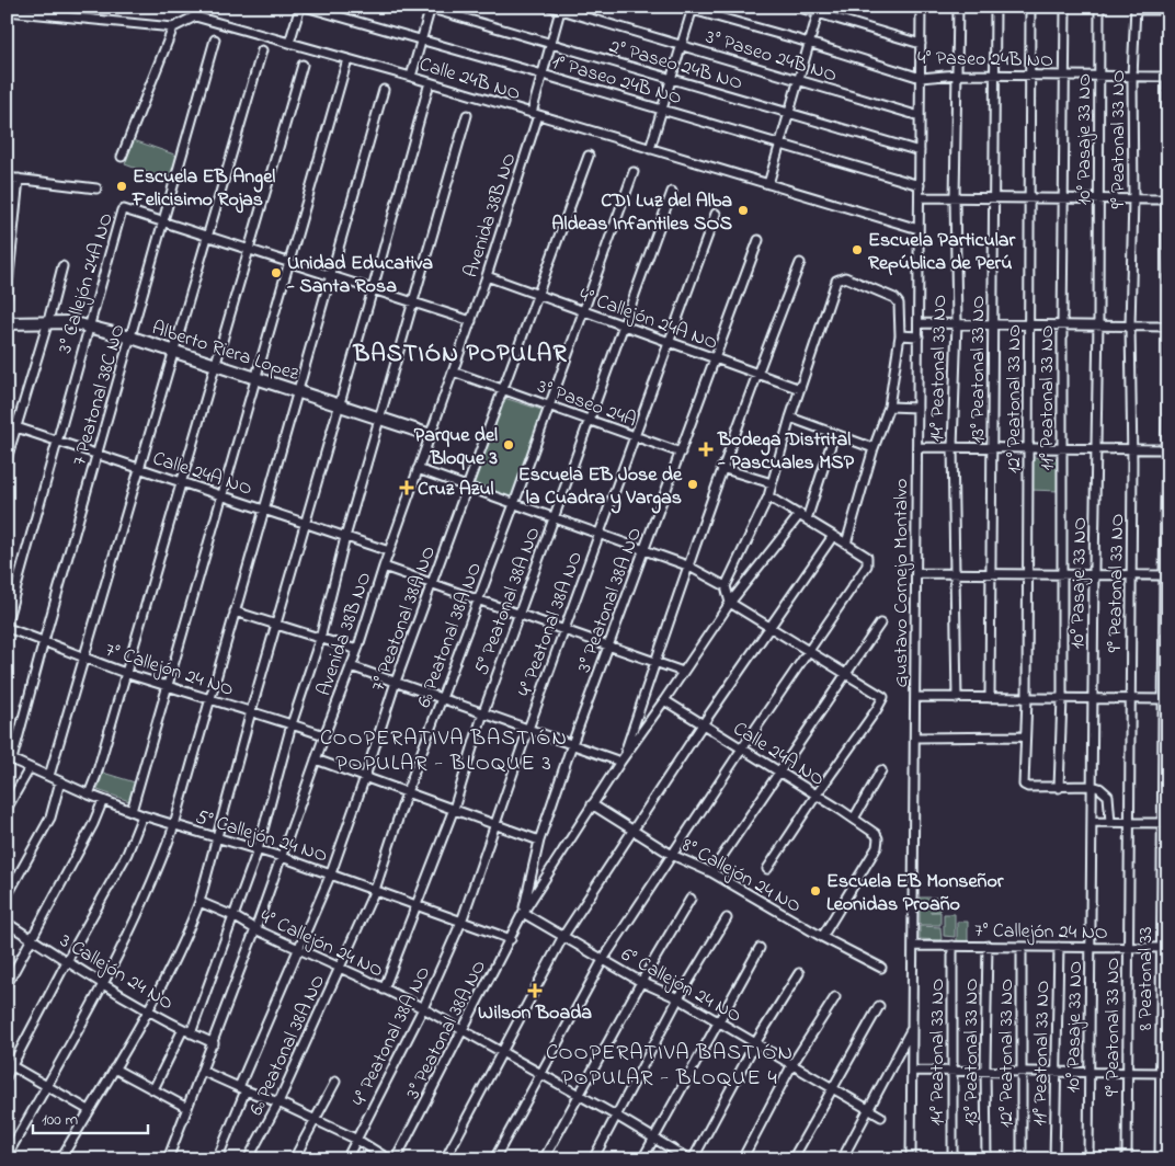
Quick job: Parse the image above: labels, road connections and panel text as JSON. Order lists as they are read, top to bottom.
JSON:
{
  "streets": {
    "main road": ["Alberto Riera Lopez"],
    "street": [
      "3° Paseo 24B NO",
      "4° Paseo 24B NO",
      "2° Paseo 24B NO",
      "Calle 24B NO",
      "1° Paseo 24B NO",
      "10° Pasaje 33 NO",
      "9° Peatonal 33 NO",
      "Avenida 38B NO",
      "3° Callejón 24A NO",
      "4° Callejón 24A NO",
      "14° Peatonal 33 NO",
      "13° Peatonal 33 NO",
      "7 Peatonal 38C NO",
      "11° Peatonal 33 NO",
      "12° Peatonal 33 NO",
      "3° Paseo 24A",
      "Calle 24A NO",
      "Gustavo Cornejo Montalvo",
      "3° Peatonal 38A NO",
      "5° Peatonal 38A NO",
      "7° Peatonal 38A NO",
      "4° Peatonal 38A NO",
      "6º Peatonal 38A NO",
      "7° Callejón 24 NO",
      "5° Callejón 24 NO",
      "8° Callejón 24 NO",
      "4° Callejón 24 NO",
      "3 Callejón 24 NO",
      "8 Peatonal 33",
      "6° Callejón 24 NO"
    ]
  },
  "crossings": [
    ["3° Paseo 24B NO", "Avenida 38B NO"],
    ["3° Paseo 24B NO", "Gustavo Cornejo Montalvo"],
    ["4° Paseo 24B NO", "10° Pasaje 33 NO"],
    ["4° Paseo 24B NO", "9° Peatonal 33 NO"],
    ["4° Paseo 24B NO", "14° Peatonal 33 NO"],
    ["4° Paseo 24B NO", "13° Peatonal 33 NO"],
    ["4° Paseo 24B NO", "11° Peatonal 33 NO"],
    ["4° Paseo 24B NO", "12° Peatonal 33 NO"],
    ["4° Paseo 24B NO", "Gustavo Cornejo Montalvo"],
    ["4° Paseo 24B NO", "8 Peatonal 33"],
    ["2° Paseo 24B NO", "Avenida 38B NO"],
    ["2° Paseo 24B NO", "Gustavo Cornejo Montalvo"],
    ["Calle 24B NO", "Avenida 38B NO"],
    ["Calle 24B NO", "Gustavo Cornejo Montalvo"],
    ["1° Paseo 24B NO", "Avenida 38B NO"],
    ["1° Paseo 24B NO", "Gustavo Cornejo Montalvo"],
    ["10° Pasaje 33 NO", "7° Callejón 24 NO"],
    ["9° Peatonal 33 NO", "7° Callejón 24 NO"],
    ["Avenida 38B NO", "3° Callejón 24A NO"],
    ["Avenida 38B NO", "4° Callejón 24A NO"],
    ["Avenida 38B NO", "Alberto Riera Lopez"],
    ["Avenida 38B NO", "3° Paseo 24A"],
    ["Avenida 38B NO", "Calle 24A NO"],
    ["Avenida 38B NO", "7° Callejón 24 NO"],
    ["Avenida 38B NO", "5° Callejón 24 NO"],
    ["Avenida 38B NO", "4° Callejón 24 NO"],
    ["Avenida 38B NO", "3 Callejón 24 NO"],
    ["3° Callejón 24A NO", "Alberto Riera Lopez"],
    ["3° Callejón 24A NO", "7 Peatonal 38C NO"],
    ["3° Callejón 24A NO", "Calle 24A NO"],
    ["4° Callejón 24A NO", "3° Peatonal 38A NO"],
    ["4° Callejón 24A NO", "5° Peatonal 38A NO"],
    ["4° Callejón 24A NO", "7° Peatonal 38A NO"],
    ["4° Callejón 24A NO", "4° Peatonal 38A NO"],
    ["4° Callejón 24A NO", "6º Peatonal 38A NO"],
    ["Alberto Riera Lopez", "7 Peatonal 38C NO"],
    ["14° Peatonal 33 NO", "7° Callejón 24 NO"],
    ["13° Peatonal 33 NO", "7° Callejón 24 NO"],
    ["7 Peatonal 38C NO", "Calle 24A NO"],
    ["7 Peatonal 38C NO", "7° Callejón 24 NO"],
    ["7 Peatonal 38C NO", "5° Callejón 24 NO"],
    ["11° Peatonal 33 NO", "12° Peatonal 33 NO"],
    ["11° Peatonal 33 NO", "7° Callejón 24 NO"],
    ["12° Peatonal 33 NO", "7° Callejón 24 NO"],
    ["3° Paseo 24A", "3° Peatonal 38A NO"],
    ["3° Paseo 24A", "5° Peatonal 38A NO"],
    ["3° Paseo 24A", "7° Peatonal 38A NO"],
    ["3° Paseo 24A", "4° Peatonal 38A NO"],
    ["3° Paseo 24A", "6º Peatonal 38A NO"],
    ["Calle 24A NO", "3° Peatonal 38A NO"],
    ["Calle 24A NO", "8° Callejón 24 NO"],
    ["Gustavo Cornejo Montalvo", "7° Callejón 24 NO"],
    ["3° Peatonal 38A NO", "5° Callejón 24 NO"],
    ["3° Peatonal 38A NO", "8° Callejón 24 NO"],
    ["3° Peatonal 38A NO", "4° Callejón 24 NO"],
    ["3° Peatonal 38A NO", "6° Callejón 24 NO"],
    ["5° Peatonal 38A NO", "5° Callejón 24 NO"],
    ["5° Peatonal 38A NO", "4° Callejón 24 NO"],
    ["7° Peatonal 38A NO", "5° Callejón 24 NO"],
    ["7° Peatonal 38A NO", "4° Callejón 24 NO"],
    ["4° Peatonal 38A NO", "5° Callejón 24 NO"],
    ["4° Peatonal 38A NO", "4° Callejón 24 NO"],
    ["6º Peatonal 38A NO", "5° Callejón 24 NO"],
    ["6º Peatonal 38A NO", "4° Callejón 24 NO"],
    ["7° Callejón 24 NO", "8 Peatonal 33"]
  ],
  "districts": ["BASTIÓN POPULAR", "COOPERATIVA BASTIÓN POPULAR - BLOQUE 3", "COOPERATIVA BASTIÓN POPULAR - BLOQUE 4"],
  "places": {
    "other": [
      "Escuela EB Angel Felicisimo Rojas",
      "CDI Luz del Alba Aldeas Infantiles SOS",
      "Escuela Particular República de Perú",
      "Unidad Educativa - Santa Rosa",
      "Parque del Bloque 3",
      "Escuela EB Jose de la Cuadra y Vargas",
      "Escuela EB Monseñor Leonidas Proaño"
    ],
    "health": ["Bodega Distrital - Pascuales MSP", "Cruz Azul", "Wilson Boada"]
  },
  "scale_bar": "100 m"
}
